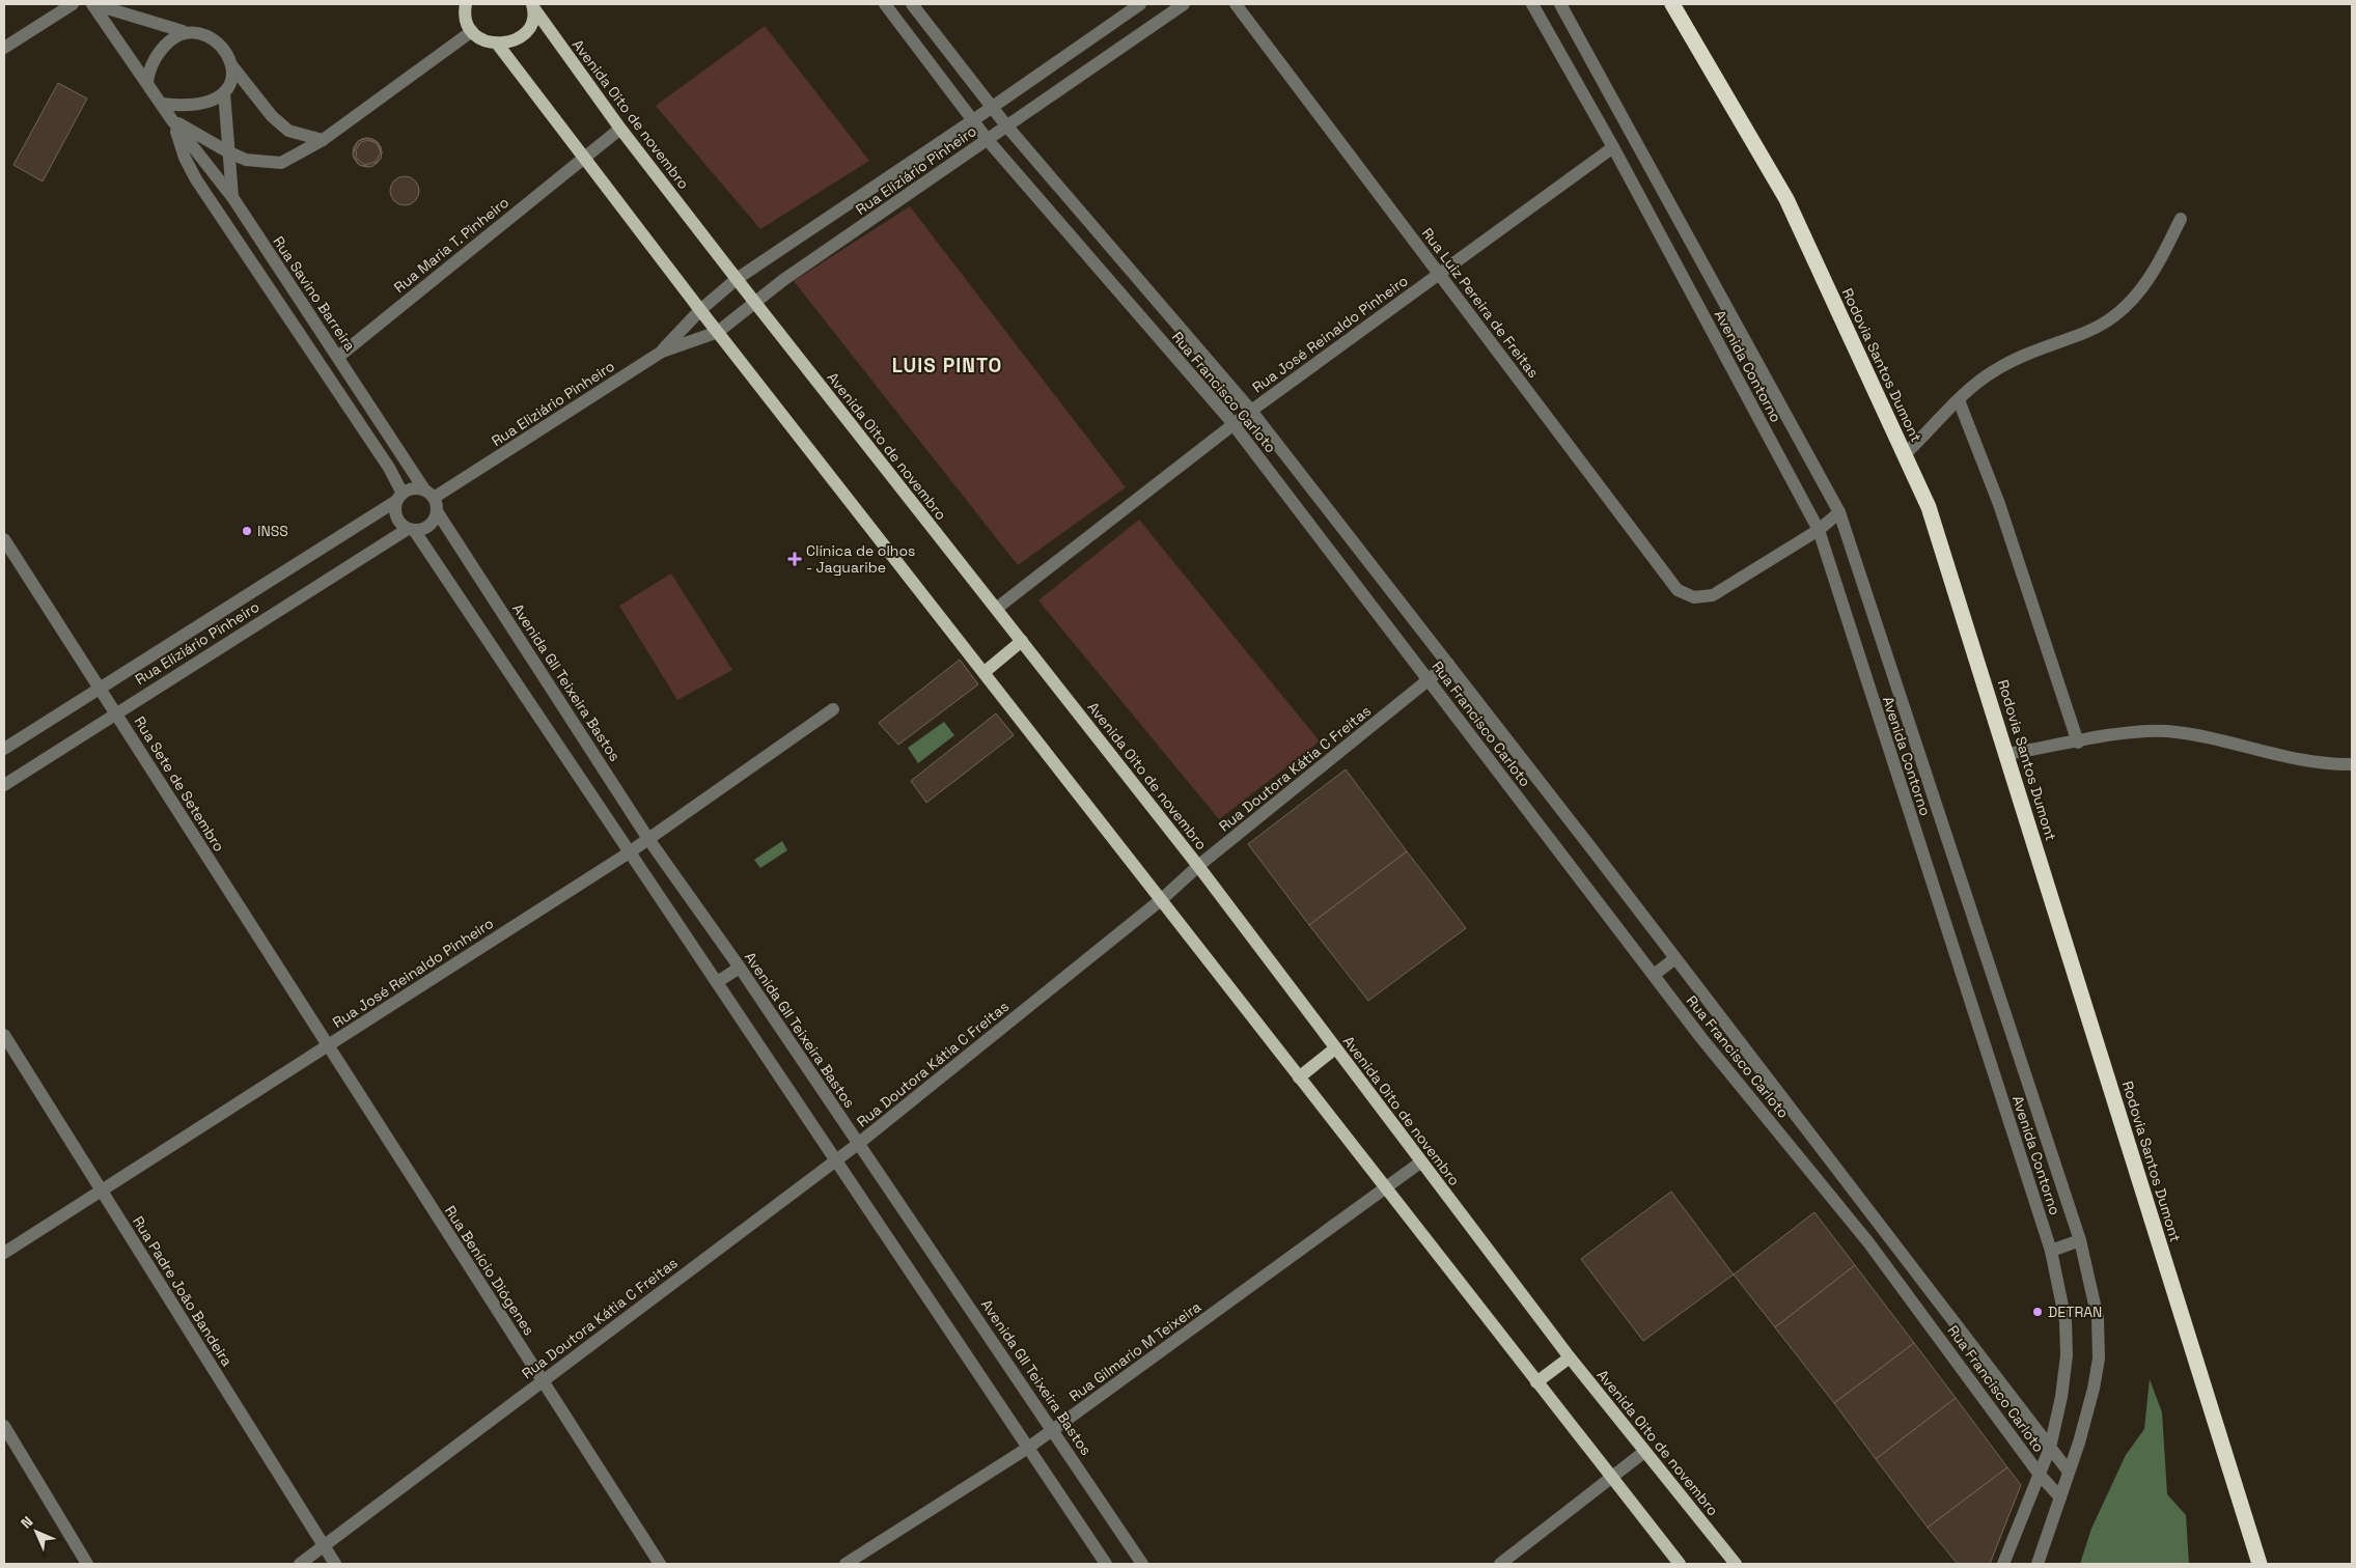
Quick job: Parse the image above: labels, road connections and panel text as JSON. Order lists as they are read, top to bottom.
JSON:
{
  "streets": {
    "highway": ["Rodovia Santos Dumont"],
    "main road": ["Avenida Oito de novembro"],
    "street": [
      "Rua Eliziário Pinheiro",
      "Rua Maria T. Pinheiro",
      "Rua Savino Barreira",
      "Rua Luiz Pereira de Freitas",
      "Rua José Reinaldo Pinheiro",
      "Avenida Contorno",
      "Rua Francisco Carloto",
      "Avenida GIl Teixeira Bastos",
      "Rua Doutora Kátia C Freitas",
      "Rua Sete de Setembro",
      "Rua Benício Diógenes",
      "Rua Padre João Bandeira",
      "Rua Gilmario M Teixeira"
    ]
  },
  "crossings": [
    ["Avenida Oito de novembro", "Rua Eliziário Pinheiro"],
    ["Avenida Oito de novembro", "Rua Maria T. Pinheiro"],
    ["Avenida Oito de novembro", "Rua José Reinaldo Pinheiro"],
    ["Avenida Oito de novembro", "Rua Doutora Kátia C Freitas"],
    ["Avenida Oito de novembro", "Rua Gilmario M Teixeira"],
    ["Rua Eliziário Pinheiro", "Rua Savino Barreira"],
    ["Rua Eliziário Pinheiro", "Rua Francisco Carloto"],
    ["Rua Eliziário Pinheiro", "Avenida GIl Teixeira Bastos"],
    ["Rua Eliziário Pinheiro", "Rua Sete de Setembro"],
    ["Rua Maria T. Pinheiro", "Rua Savino Barreira"],
    ["Rua Savino Barreira", "Avenida GIl Teixeira Bastos"],
    ["Rua Luiz Pereira de Freitas", "Rua José Reinaldo Pinheiro"],
    ["Rua Luiz Pereira de Freitas", "Avenida Contorno"],
    ["Rua José Reinaldo Pinheiro", "Avenida Contorno"],
    ["Rua José Reinaldo Pinheiro", "Rua Francisco Carloto"],
    ["Rua José Reinaldo Pinheiro", "Avenida GIl Teixeira Bastos"],
    ["Rua José Reinaldo Pinheiro", "Rua Sete de Setembro"],
    ["Rua José Reinaldo Pinheiro", "Rua Benício Diógenes"],
    ["Rua José Reinaldo Pinheiro", "Rua Padre João Bandeira"],
    ["Avenida Contorno", "Rua Francisco Carloto"],
    ["Rua Francisco Carloto", "Rua Doutora Kátia C Freitas"],
    ["Avenida GIl Teixeira Bastos", "Rua Doutora Kátia C Freitas"],
    ["Avenida GIl Teixeira Bastos", "Rua Gilmario M Teixeira"],
    ["Rua Doutora Kátia C Freitas", "Rua Benício Diógenes"],
    ["Rua Doutora Kátia C Freitas", "Rua Padre João Bandeira"],
    ["Rua Sete de Setembro", "Rua Benício Diógenes"]
  ],
  "districts": ["LUIS PINTO"],
  "places": {
    "other": ["INSS", "DETRAN"],
    "health": ["Clínica de olhos - Jaguaribe"]
  },
  "north": "top left"
}
